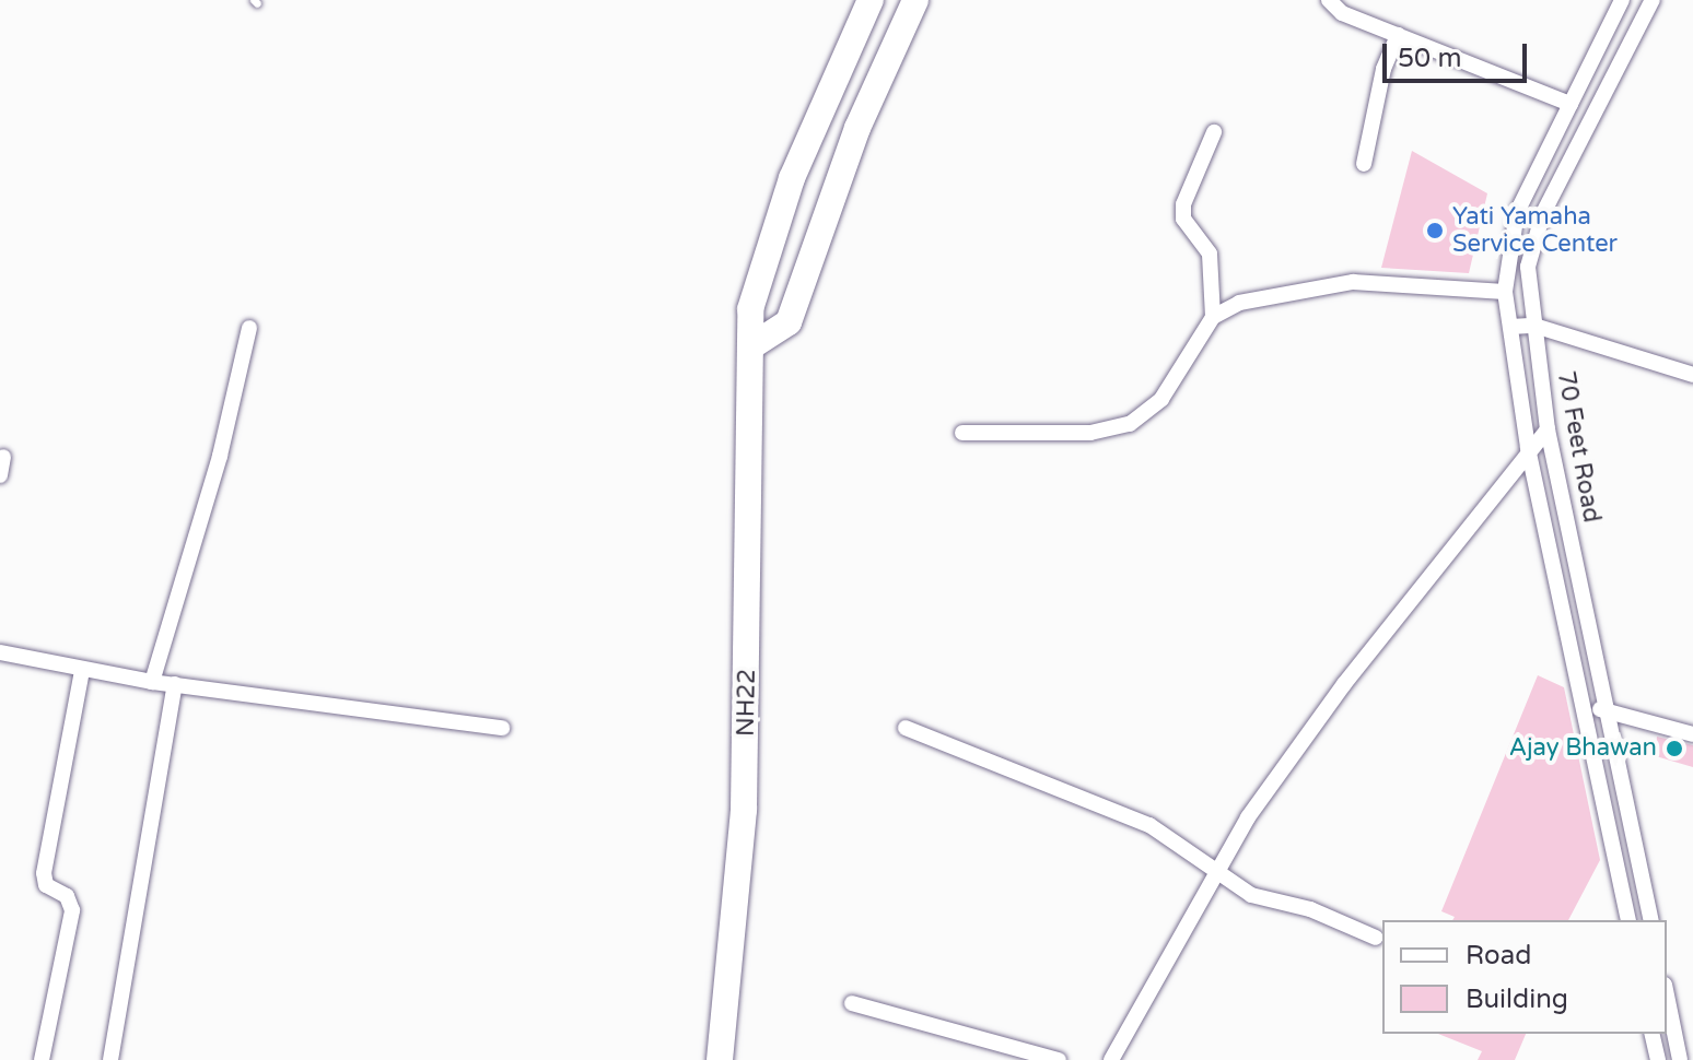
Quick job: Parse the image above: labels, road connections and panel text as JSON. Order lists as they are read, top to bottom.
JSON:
{
  "streets": {
    "highway": ["NH22"],
    "street": ["70 Feet Road"]
  },
  "places": ["Yati Yamaha Service Center", "Ajay Bhawan"],
  "legend": ["Road", "Building"],
  "scale_bar": "50 m"
}
